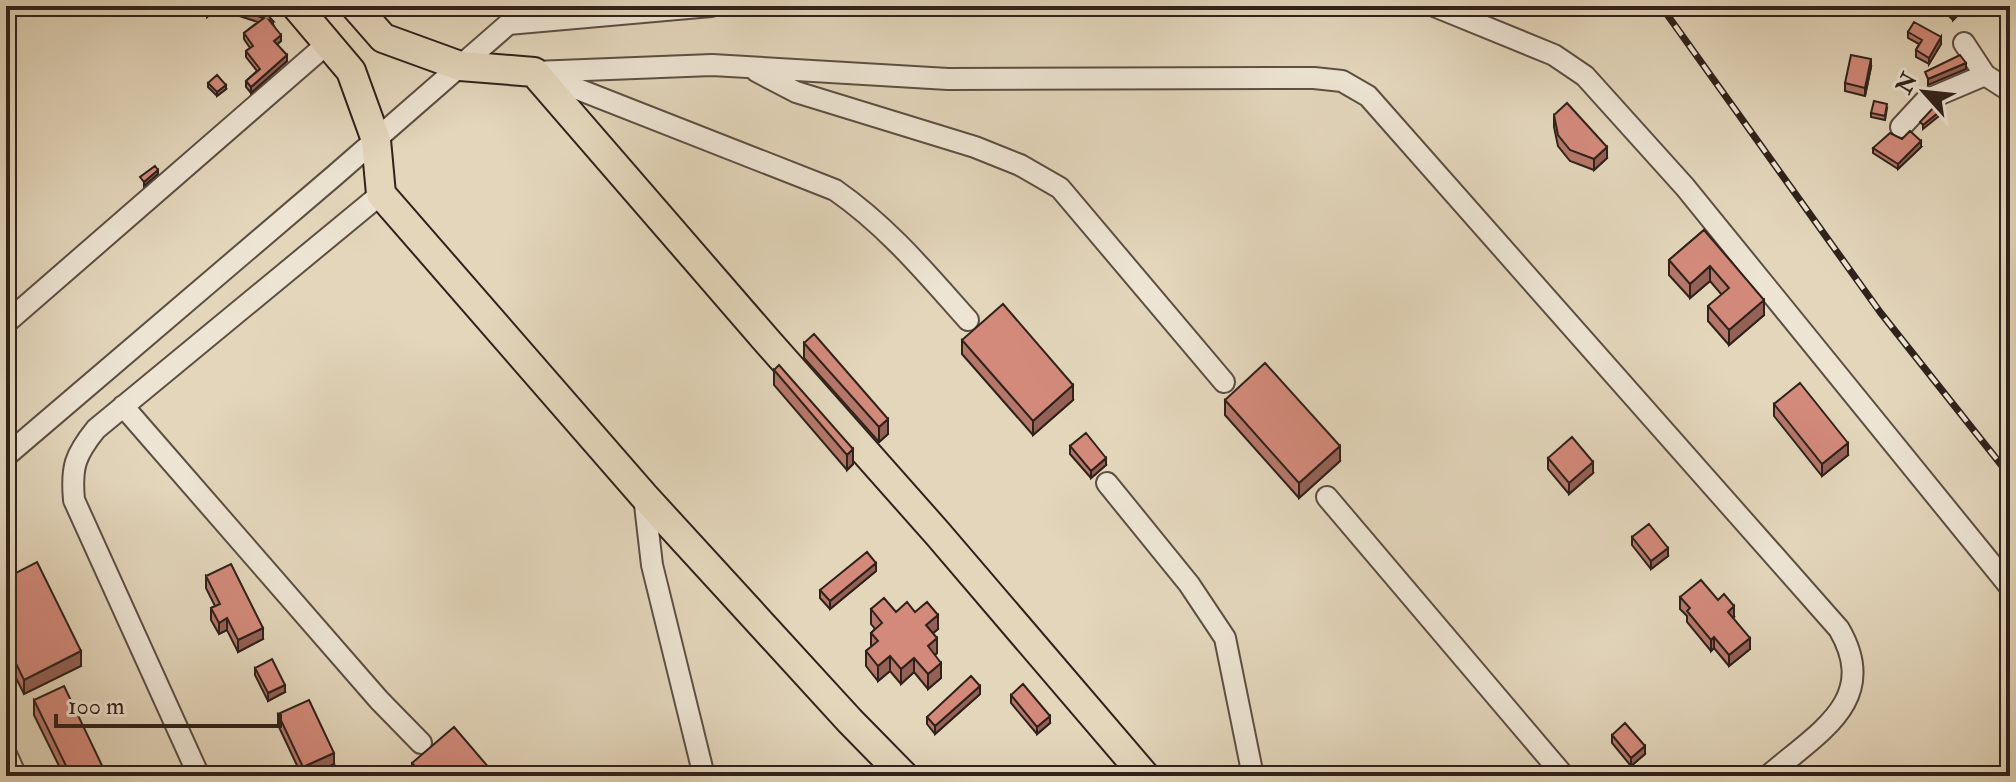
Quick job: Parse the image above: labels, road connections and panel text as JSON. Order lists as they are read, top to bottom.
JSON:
{
  "scale_bar": "100 m",
  "north": "top left"
}
